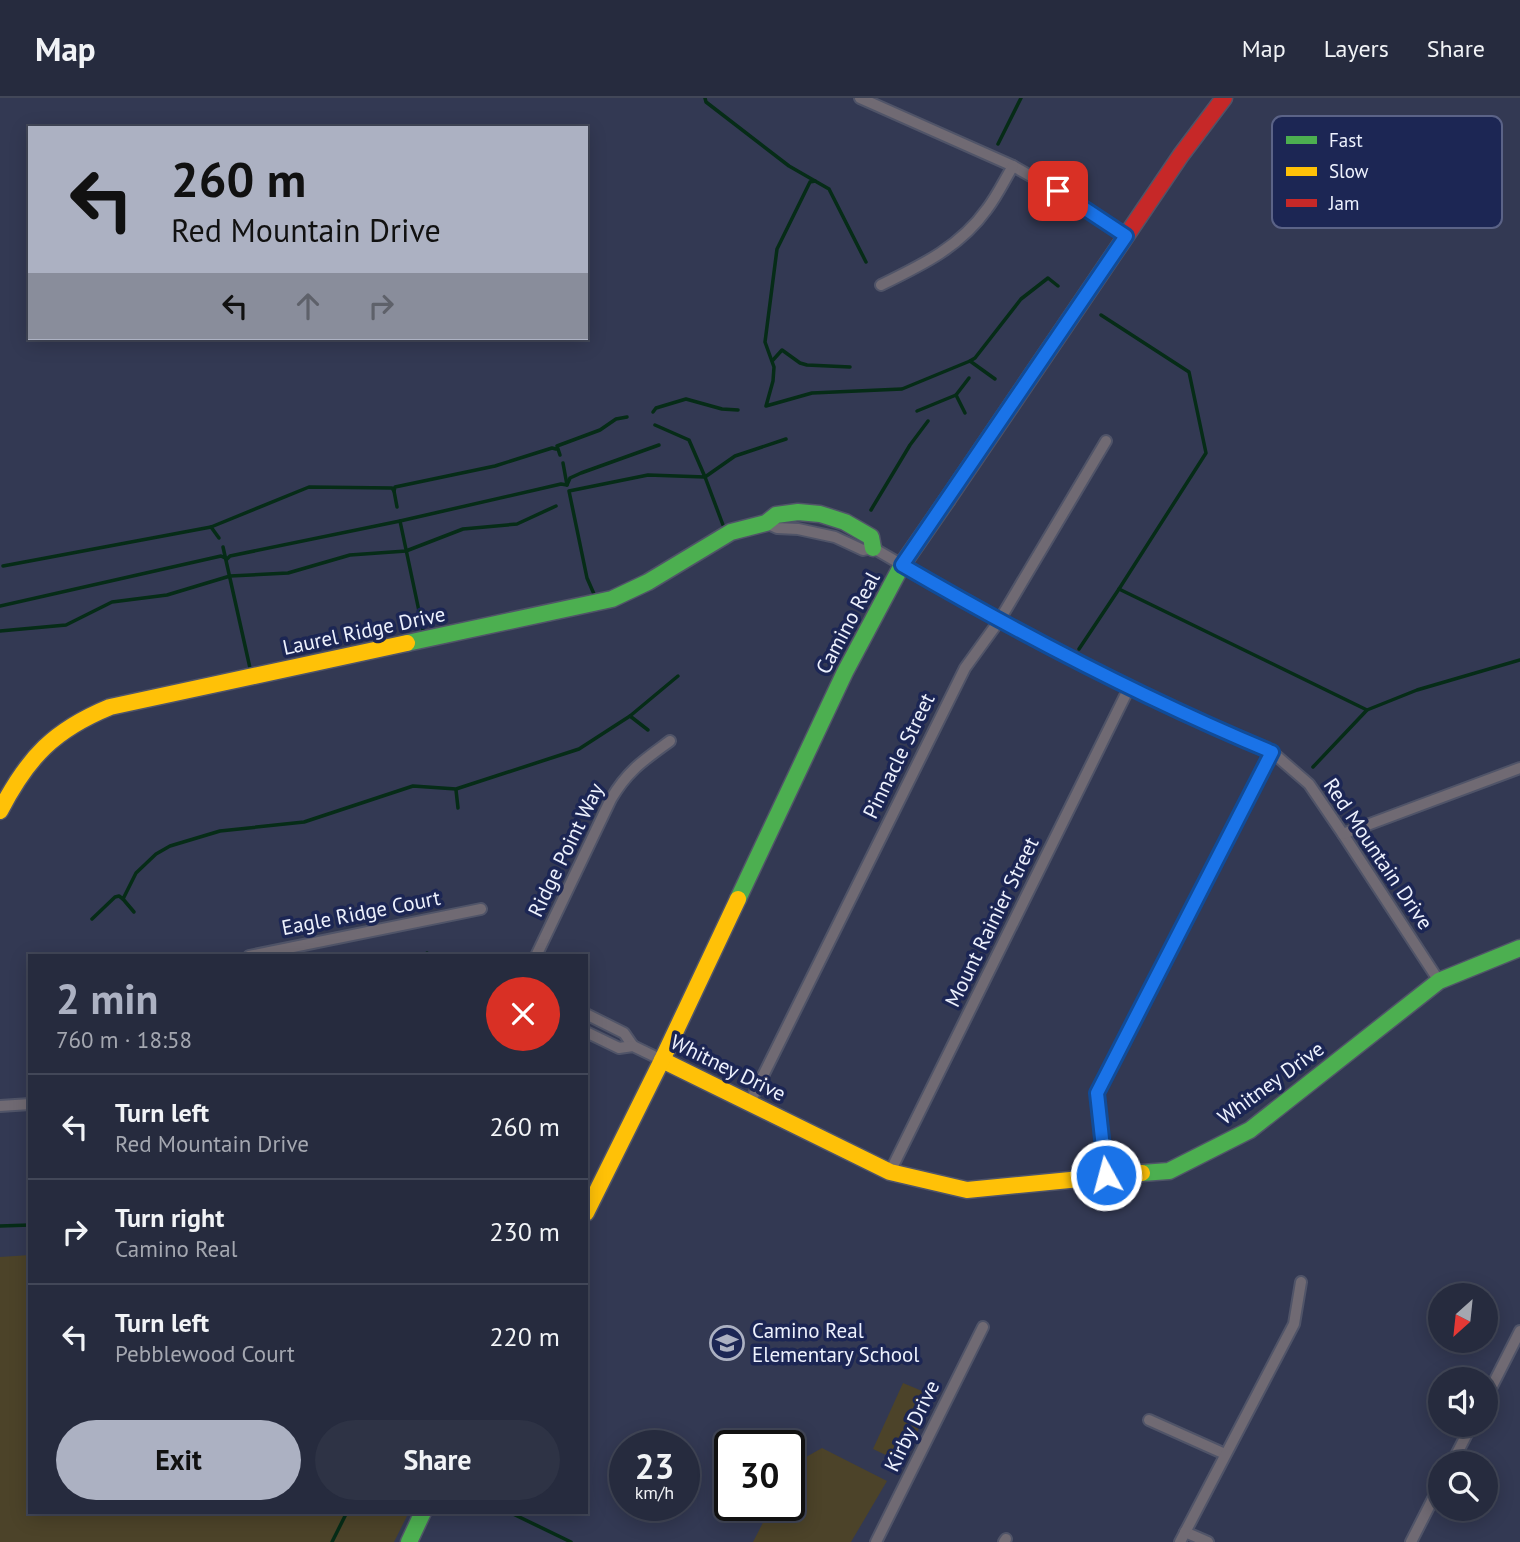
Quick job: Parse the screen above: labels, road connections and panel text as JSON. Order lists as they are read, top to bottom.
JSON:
{
  "streets": {
    "street": [
      "Camino Real",
      "Laurel Ridge Drive",
      "Pinnacle Street",
      "Ridge Point Way",
      "Red Mountain Drive",
      "Eagle Ridge Court",
      "Mount Rainier Street",
      "Whitney Drive",
      "Kirby Drive"
    ]
  },
  "crossings": [
    ["Camino Real", "Laurel Ridge Drive"],
    ["Camino Real", "Red Mountain Drive"],
    ["Camino Real", "Whitney Drive"],
    ["Laurel Ridge Drive", "Red Mountain Drive"],
    ["Pinnacle Street", "Red Mountain Drive"],
    ["Pinnacle Street", "Whitney Drive"],
    ["Red Mountain Drive", "Mount Rainier Street"],
    ["Red Mountain Drive", "Whitney Drive"],
    ["Mount Rainier Street", "Whitney Drive"]
  ],
  "places": {
    "school or university": ["Camino Real Elementary School"]
  },
  "legend": ["Fast", "Slow", "Jam"],
  "north": "bottom left",
  "page": {
    "header": "Map",
    "nav": ["Map", "Layers", "Share"],
    "turn": ["260 m", "Red Mountain Drive"],
    "heading": ["2 min", "760 m · 18:58"],
    "list": [
      {
        "name": "Turn left",
        "note": "Red Mountain Drive",
        "value": "260 m"
      },
      {
        "name": "Turn right",
        "note": "Camino Real",
        "value": "230 m"
      },
      {
        "name": "Turn left",
        "note": "Pebblewood Court",
        "value": "220 m"
      }
    ],
    "buttons": ["Exit", "Share"],
    "speed": "23 km/h",
    "limit": "30"
  }
}
